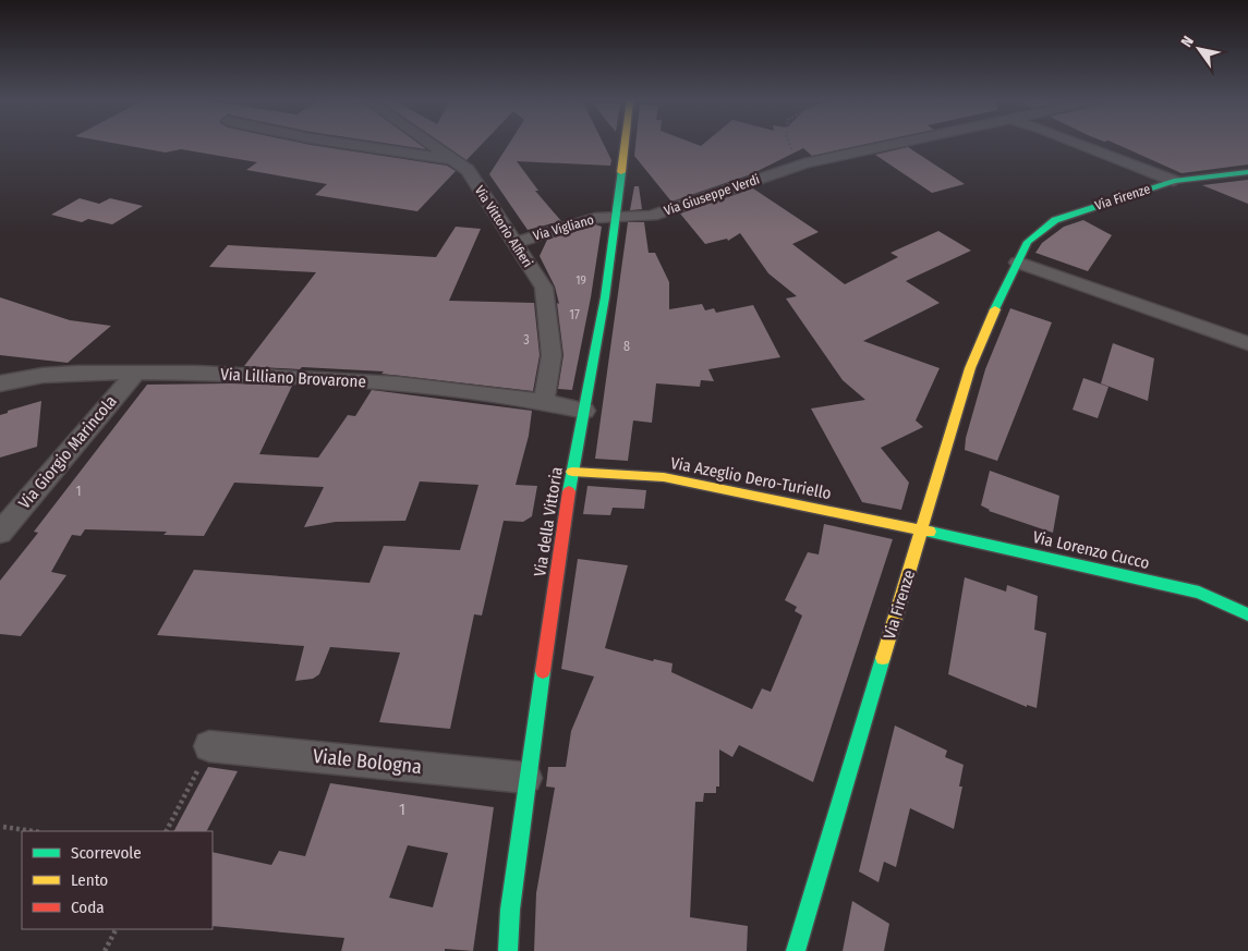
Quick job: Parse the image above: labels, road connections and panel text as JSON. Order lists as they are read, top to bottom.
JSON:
{
  "streets": {
    "street": [
      "Via Giuseppe Verdi",
      "Via Firenze",
      "Via Vittorio Alfieri",
      "Via Vigliano",
      "Via Lilliano Brovarone",
      "Via Giorgio Marincola",
      "Via Azeglio Dero-Turiello",
      "Via della Vittoria",
      "Via Lorenzo Cucco",
      "Viale Bologna"
    ]
  },
  "crossings": [
    ["Via Giuseppe Verdi", "Via Vigliano"],
    ["Via Giuseppe Verdi", "Via della Vittoria"],
    ["Via Firenze", "Via Azeglio Dero-Turiello"],
    ["Via Firenze", "Via Lorenzo Cucco"],
    ["Via Vittorio Alfieri", "Via Vigliano"],
    ["Via Vittorio Alfieri", "Via Lilliano Brovarone"],
    ["Via Vigliano", "Via della Vittoria"],
    ["Via Lilliano Brovarone", "Via Giorgio Marincola"],
    ["Via Lilliano Brovarone", "Via della Vittoria"],
    ["Via Azeglio Dero-Turiello", "Via della Vittoria"],
    ["Via Azeglio Dero-Turiello", "Via Lorenzo Cucco"],
    ["Via della Vittoria", "Viale Bologna"]
  ],
  "house_numbers": [
    "19",
    "17",
    "3",
    "8",
    "1",
    "1"
  ],
  "legend": ["Scorrevole", "Lento", "Coda"],
  "north": "top left"
}
